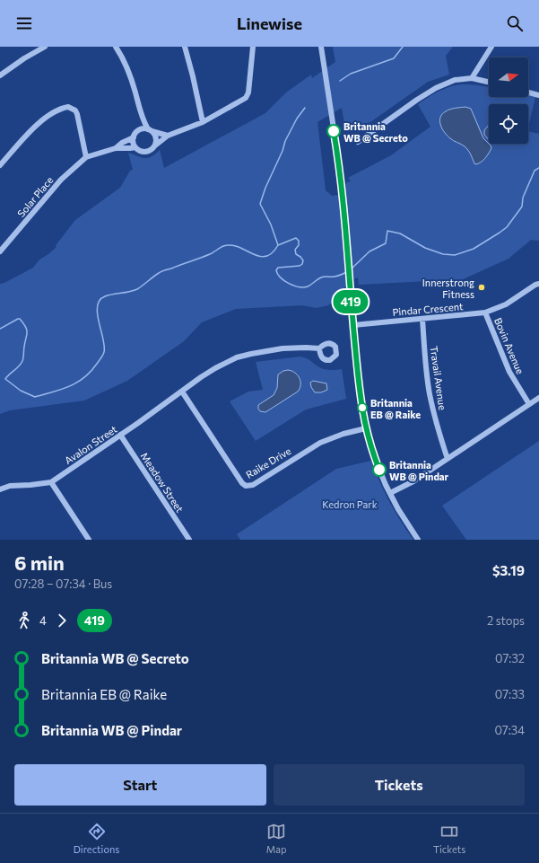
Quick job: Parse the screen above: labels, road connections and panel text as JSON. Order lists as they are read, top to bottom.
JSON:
{
  "streets": {
    "street": [
      "Solar Place",
      "Pindar Crescent",
      "Bovin Avenue",
      "Travail Avenue",
      "Avalon Street",
      "Raike Drive",
      "Meadow Street"
    ]
  },
  "crossings": [
    ["Pindar Crescent", "Bovin Avenue"],
    ["Pindar Crescent", "Travail Avenue"],
    ["Avalon Street", "Raike Drive"],
    ["Avalon Street", "Meadow Street"]
  ],
  "parks": ["Kedron Park"],
  "places": [
    "Britannia WB @ Secreto",
    "Innerstrong Fitness",
    "Britannia EB @ Raike",
    "Britannia WB @ Pindar"
  ],
  "lines": ["bus line 419"],
  "north": "right",
  "page": {
    "header": "Linewise",
    "on_map": "419",
    "heading": ["6 min", "07:28 – 07:34 · Bus", "$3.19"],
    "legs": ["4", "419", "2 stops"],
    "list": [
      {
        "name": "Britannia WB @ Secreto",
        "value": "07:32"
      },
      {
        "name": "Britannia EB @ Raike",
        "value": "07:33"
      },
      {
        "name": "Britannia WB @ Pindar",
        "value": "07:34"
      }
    ],
    "buttons": ["Start", "Tickets"],
    "tabs": ["Directions", "Map", "Tickets"]
  }
}
